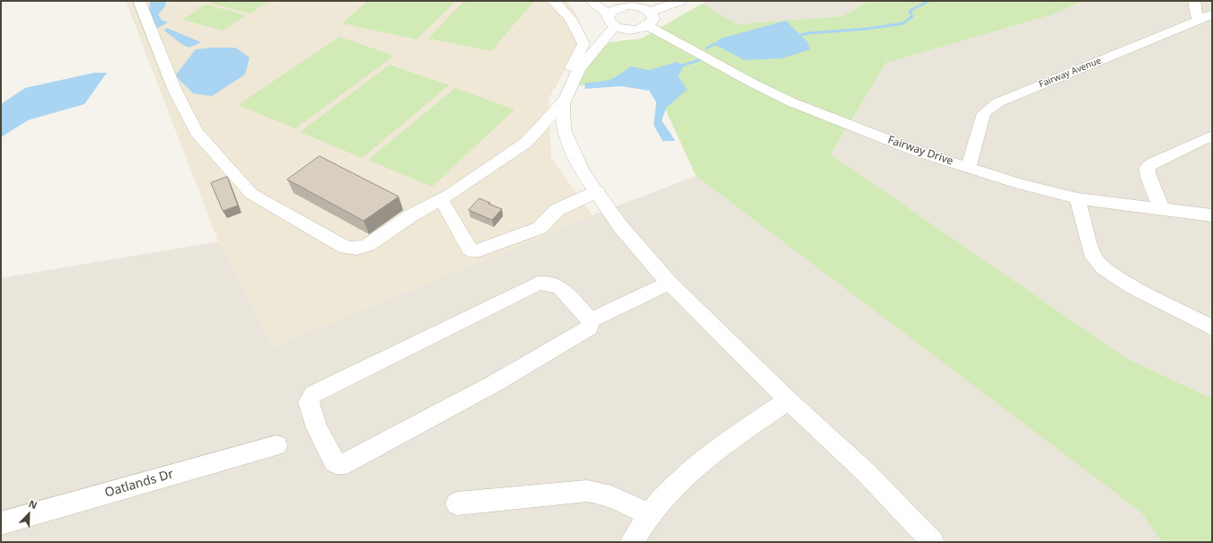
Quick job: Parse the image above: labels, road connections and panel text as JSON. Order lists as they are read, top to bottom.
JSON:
{
  "streets": {
    "street": ["Fairway Avenue", "Fairway Drive", "Oatlands Dr"]
  },
  "crossings": [
    ["Fairway Avenue", "Fairway Drive"]
  ],
  "north": "top right"
}
